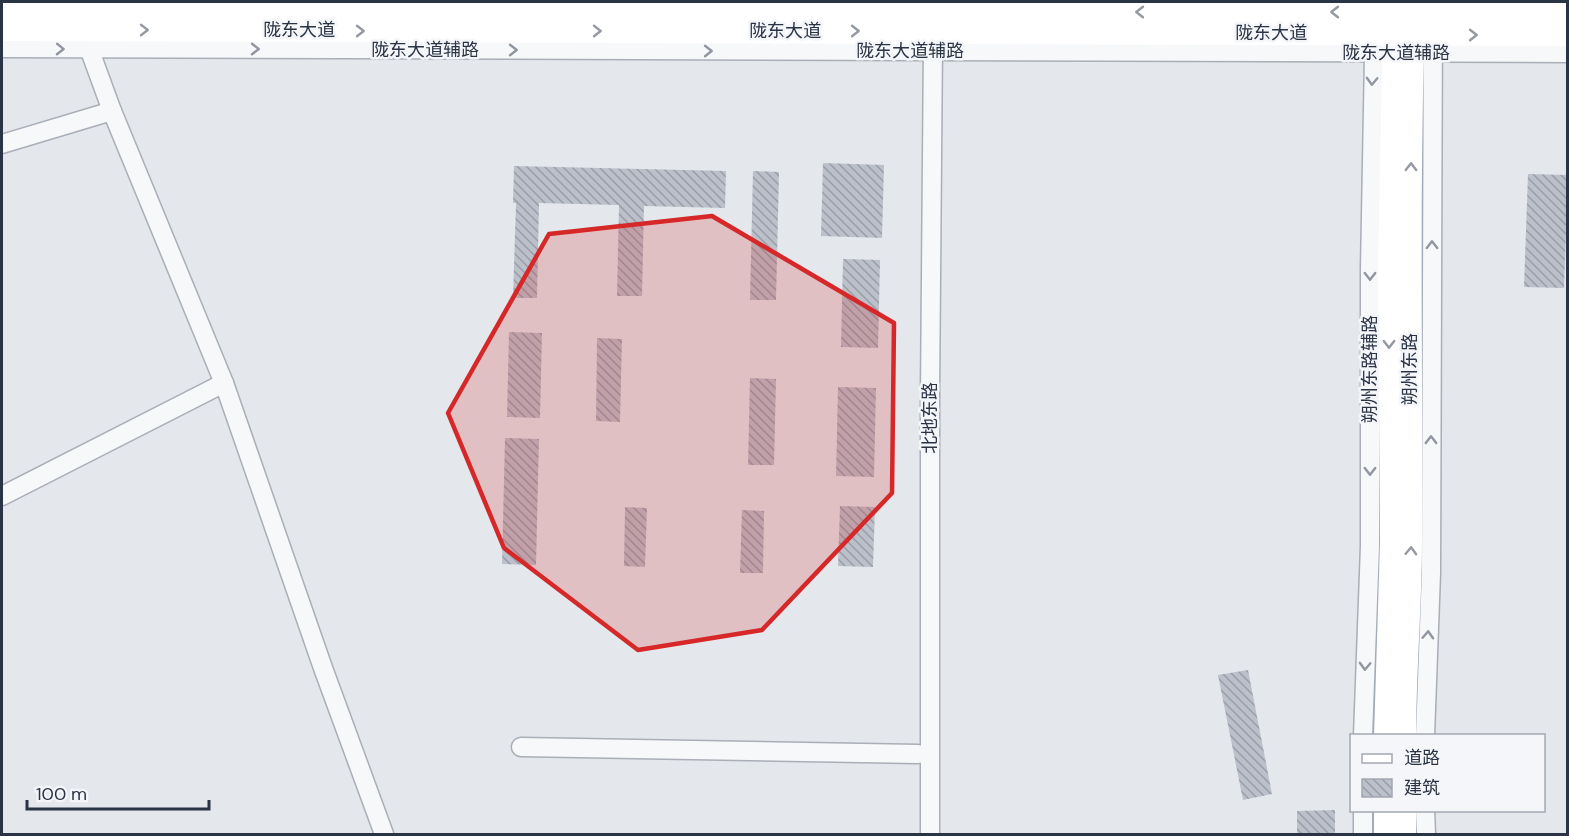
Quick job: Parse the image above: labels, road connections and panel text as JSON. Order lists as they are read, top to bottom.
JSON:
{
  "streets": {
    "main road": ["陇东大道", "朔州东路"],
    "street": ["陇东大道辅路", "朔州东路辅路", "北地东路"]
  },
  "crossings": [
    ["陇东大道", "陇东大道辅路"],
    ["陇东大道", "朔州东路辅路"],
    ["陇东大道", "朔州东路"],
    ["陇东大道", "北地东路"],
    ["陇东大道辅路", "朔州东路辅路"],
    ["陇东大道辅路", "朔州东路"],
    ["朔州东路辅路", "朔州东路"]
  ],
  "legend": ["道路", "建筑"],
  "scale_bar": "100 m"
}
